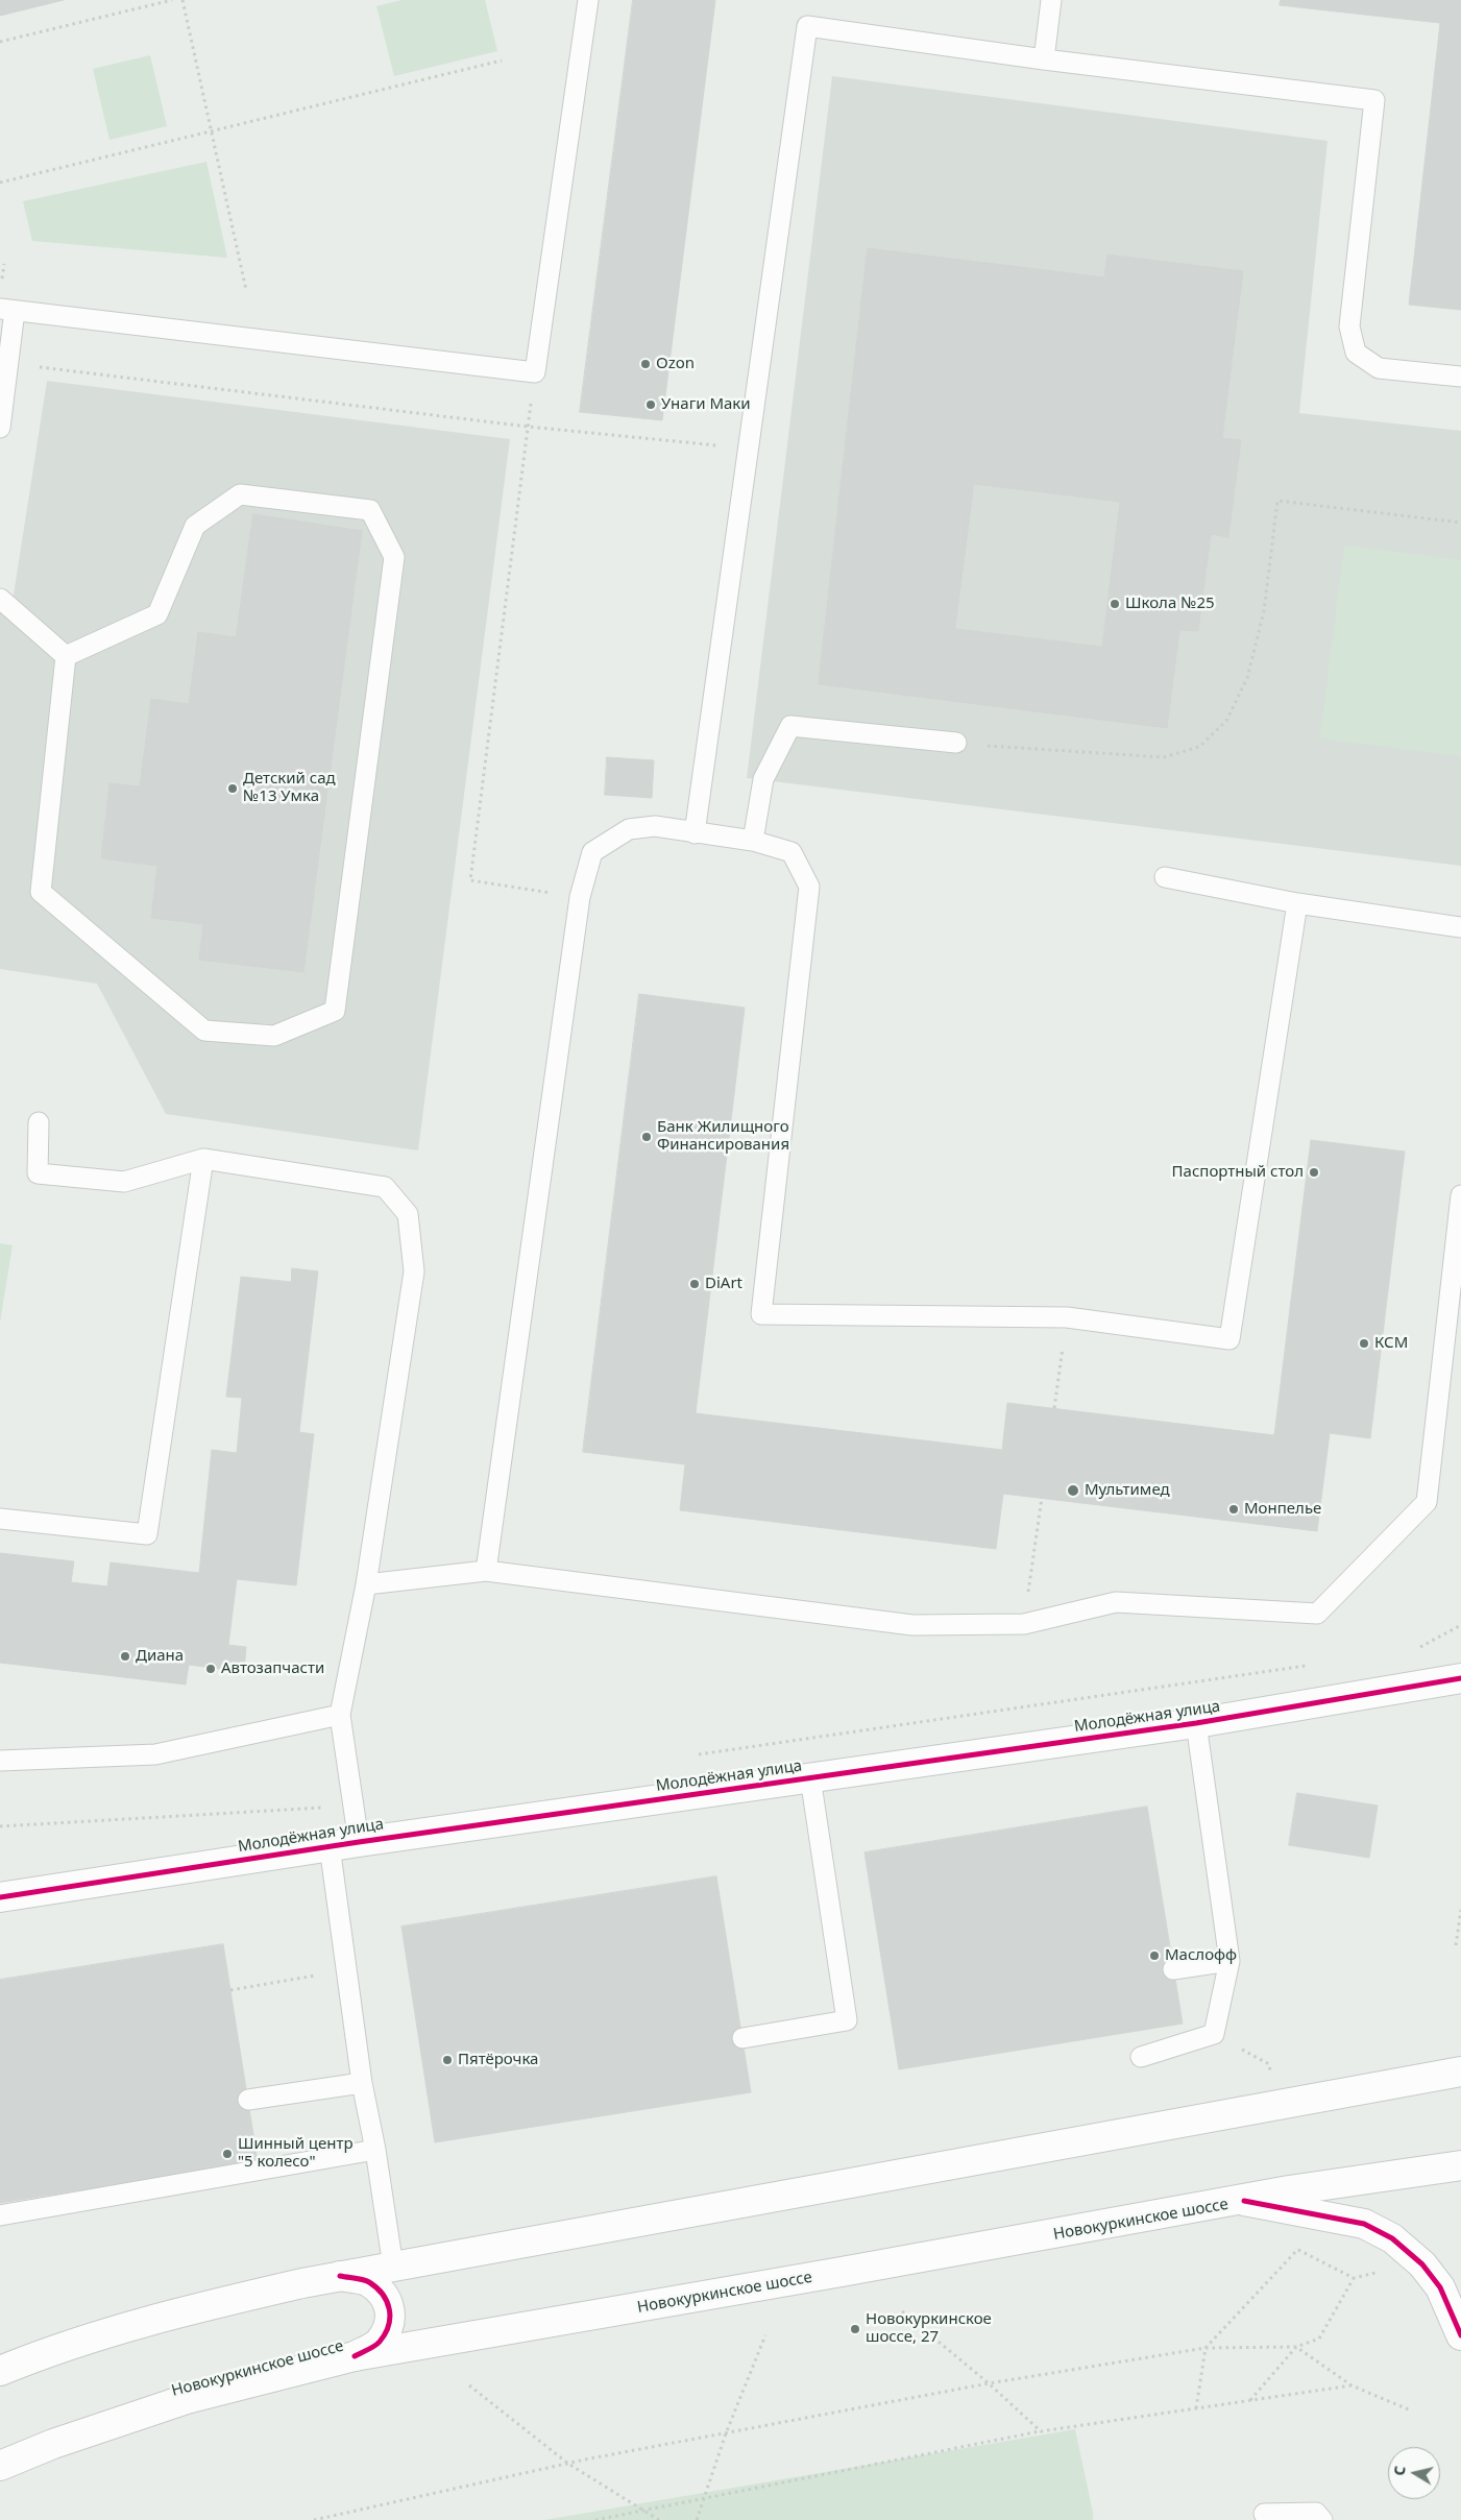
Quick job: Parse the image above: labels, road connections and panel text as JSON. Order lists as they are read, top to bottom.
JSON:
{
  "streets": {
    "main road": ["Молодёжная улица", "Новокуркинское шоссе"]
  },
  "places": [
    "Ozon",
    "Унаги Маки",
    "Школа №25",
    "Детский сад №13 Умка",
    "Банк Жилищного Финансирования",
    "Паспортный стол",
    "DiArt",
    "КСМ",
    "Мультимед",
    "Монпелье",
    "Диана",
    "Автозапчасти",
    "Маслофф",
    "Пятёрочка",
    "Шинный центр \"5 колесо\"",
    "Новокуркинское шоссе, 27"
  ],
  "north": "left"
}
